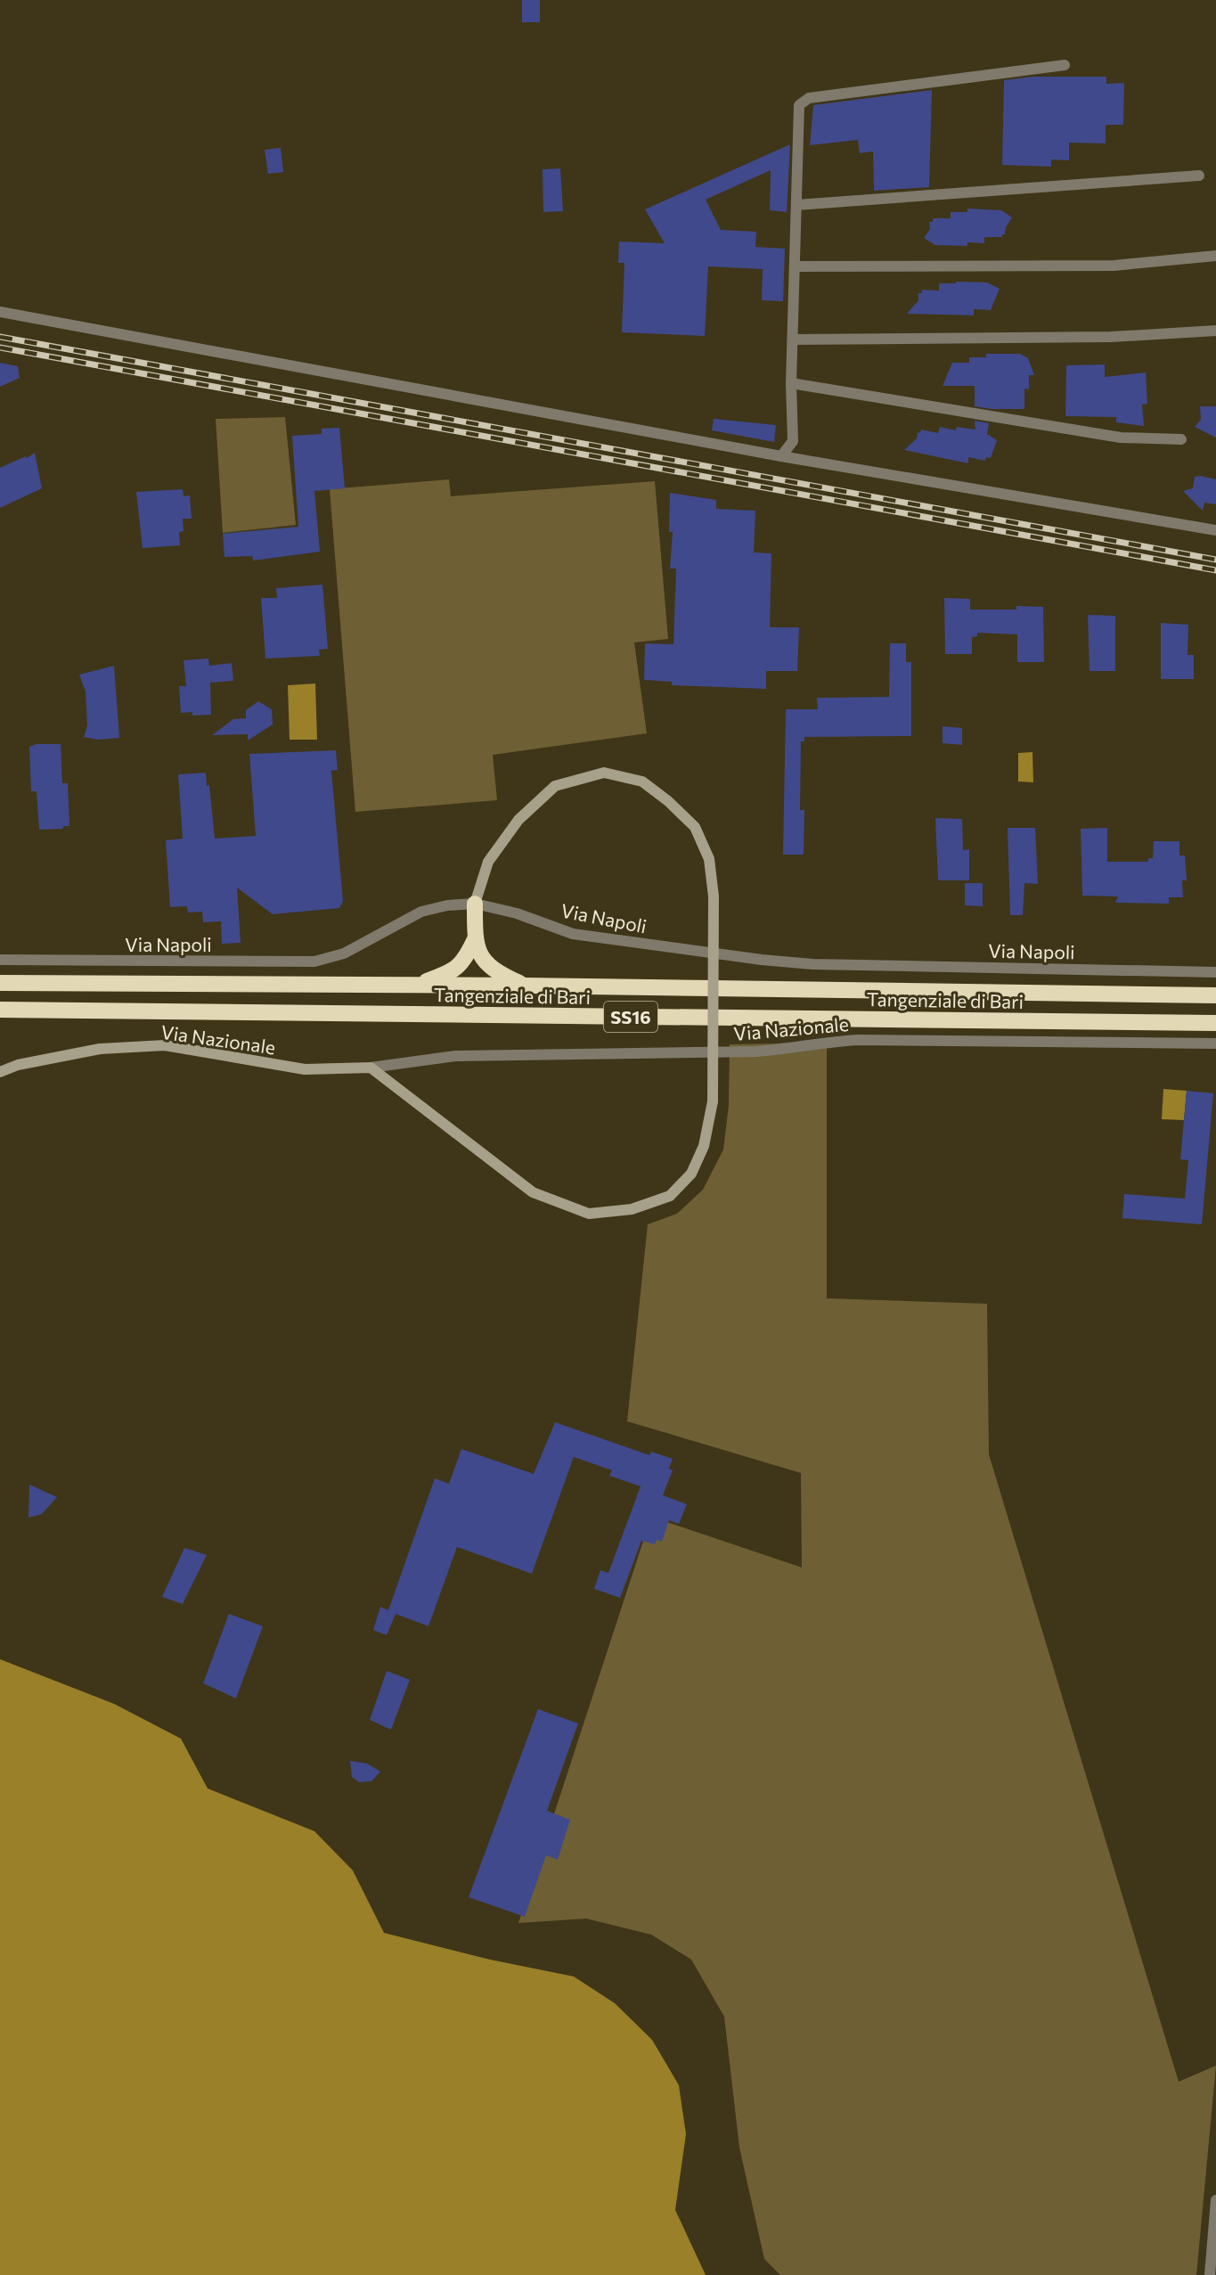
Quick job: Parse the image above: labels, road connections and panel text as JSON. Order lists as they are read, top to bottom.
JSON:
{
  "streets": {
    "highway": ["Tangenziale di Bari", "SS16"],
    "street": ["Via Napoli", "Via Nazionale"]
  }
}
